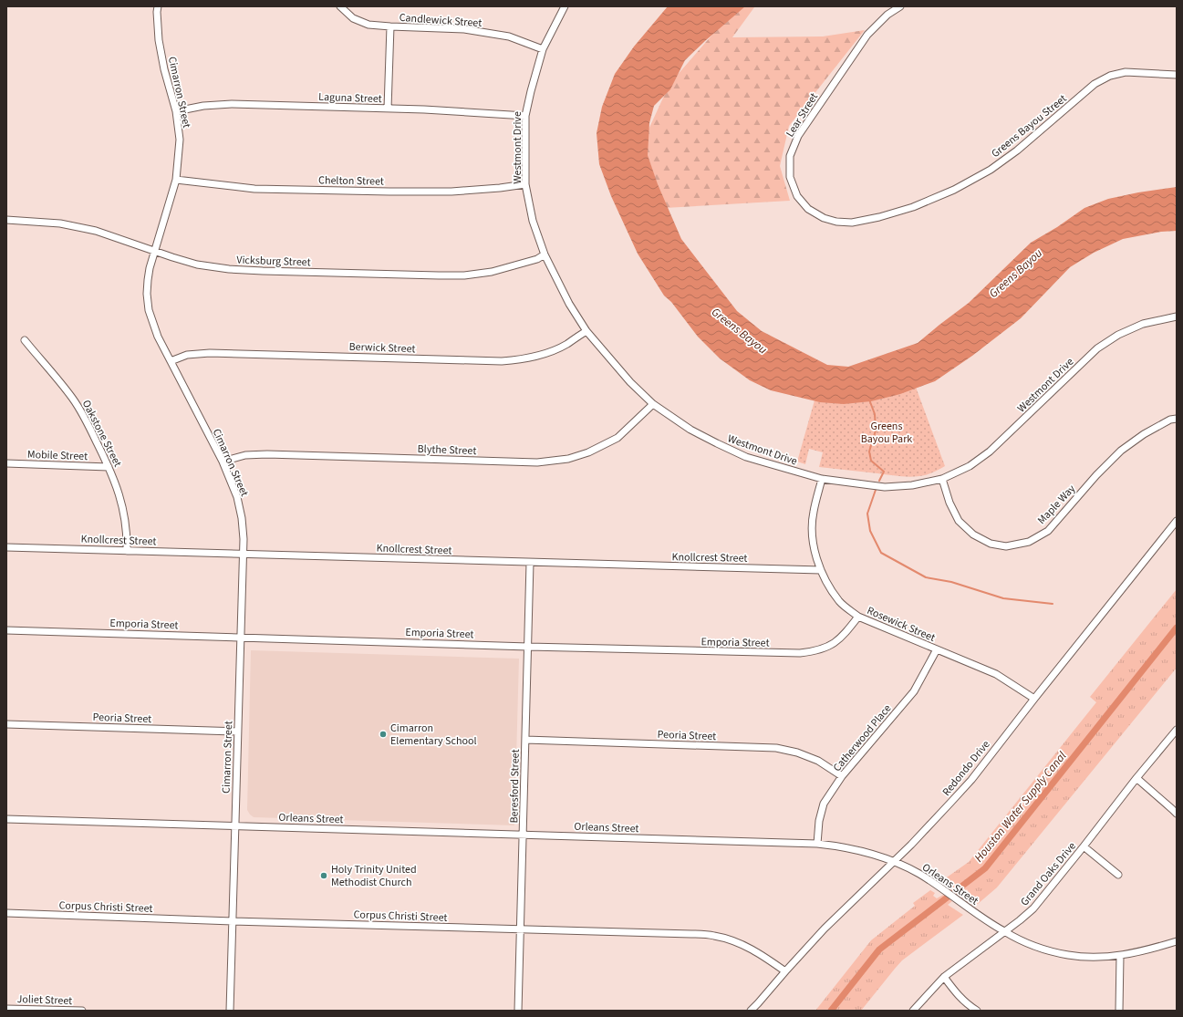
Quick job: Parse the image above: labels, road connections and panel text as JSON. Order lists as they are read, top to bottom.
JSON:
{
  "streets": {
    "street": [
      "Candlewick Street",
      "Cimarron Street",
      "Laguna Street",
      "Lear Street",
      "Greens Bayou Street",
      "Westmont Drive",
      "Chelton Street",
      "Vicksburg Street",
      "Berwick Street",
      "Oakstone Street",
      "Blythe Street",
      "Mobile Street",
      "Maple Way",
      "Knollcrest Street",
      "Emporia Street",
      "Rosewick Street",
      "Peoria Street",
      "Catherwood Place",
      "Redondo Drive",
      "Beresford Street",
      "Orleans Street",
      "Grand Oaks Drive",
      "Corpus Christi Street",
      "Joliet Street"
    ]
  },
  "crossings": [
    ["Candlewick Street", "Westmont Drive"],
    ["Cimarron Street", "Laguna Street"],
    ["Cimarron Street", "Chelton Street"],
    ["Cimarron Street", "Vicksburg Street"],
    ["Cimarron Street", "Berwick Street"],
    ["Cimarron Street", "Blythe Street"],
    ["Cimarron Street", "Knollcrest Street"],
    ["Cimarron Street", "Emporia Street"],
    ["Cimarron Street", "Peoria Street"],
    ["Cimarron Street", "Orleans Street"],
    ["Cimarron Street", "Corpus Christi Street"],
    ["Laguna Street", "Westmont Drive"],
    ["Lear Street", "Greens Bayou Street"],
    ["Westmont Drive", "Chelton Street"],
    ["Westmont Drive", "Vicksburg Street"],
    ["Westmont Drive", "Berwick Street"],
    ["Westmont Drive", "Blythe Street"],
    ["Westmont Drive", "Maple Way"],
    ["Westmont Drive", "Rosewick Street"],
    ["Oakstone Street", "Mobile Street"],
    ["Oakstone Street", "Knollcrest Street"],
    ["Knollcrest Street", "Rosewick Street"],
    ["Knollcrest Street", "Beresford Street"],
    ["Emporia Street", "Rosewick Street"],
    ["Emporia Street", "Beresford Street"],
    ["Rosewick Street", "Catherwood Place"],
    ["Rosewick Street", "Redondo Drive"],
    ["Peoria Street", "Catherwood Place"],
    ["Peoria Street", "Beresford Street"],
    ["Catherwood Place", "Orleans Street"],
    ["Redondo Drive", "Orleans Street"],
    ["Redondo Drive", "Corpus Christi Street"],
    ["Beresford Street", "Orleans Street"],
    ["Beresford Street", "Corpus Christi Street"],
    ["Orleans Street", "Grand Oaks Drive"]
  ],
  "water": ["Greens Bayou", "Houston Water Supply Canal"],
  "parks": ["Greens Bayou Park"],
  "places": ["Cimarron Elementary School", "Holy Trinity United Methodist Church"]
}
